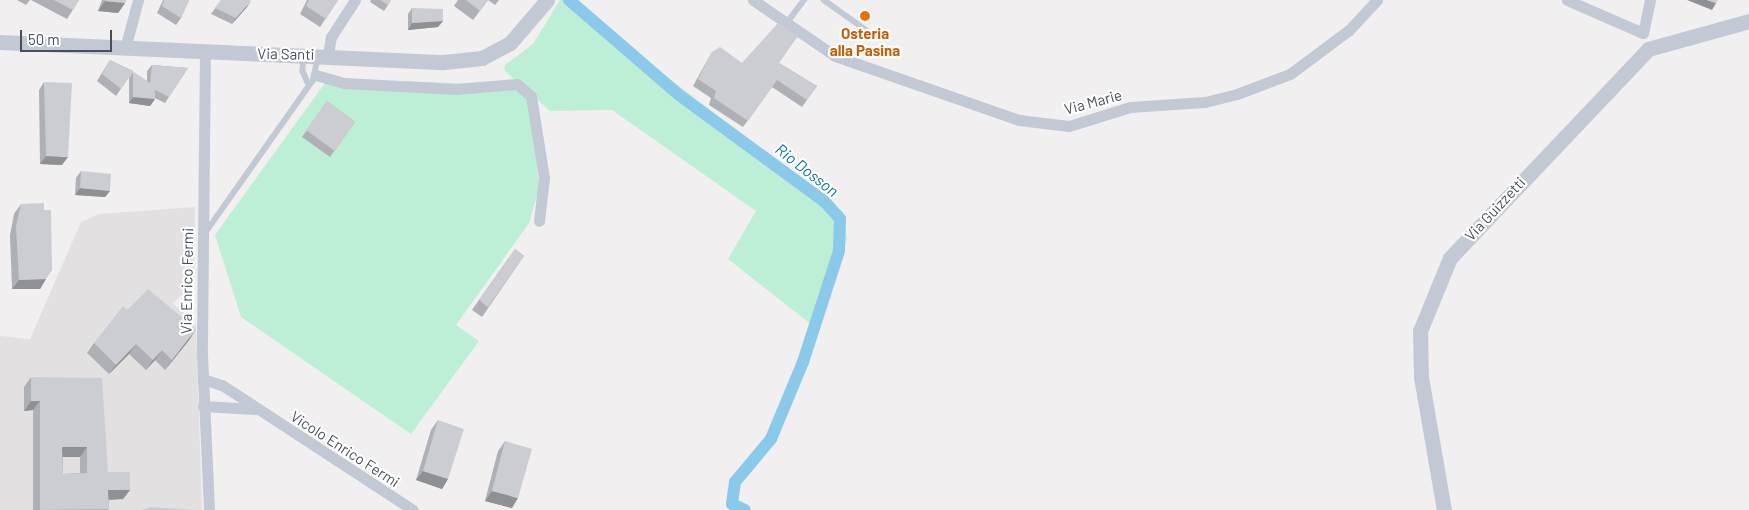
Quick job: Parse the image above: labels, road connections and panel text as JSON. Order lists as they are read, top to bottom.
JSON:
{
  "streets": {
    "street": [
      "Via Santi",
      "Via Marie",
      "Via Guizzetti",
      "Via Enrico Fermi",
      "Vicolo Enrico Fermi"
    ]
  },
  "crossings": [
    ["Via Santi", "Via Enrico Fermi"],
    ["Via Enrico Fermi", "Vicolo Enrico Fermi"]
  ],
  "water": ["Rio Dosson"],
  "places": ["Osteria alla Pasina"],
  "scale_bar": "50 m"
}
